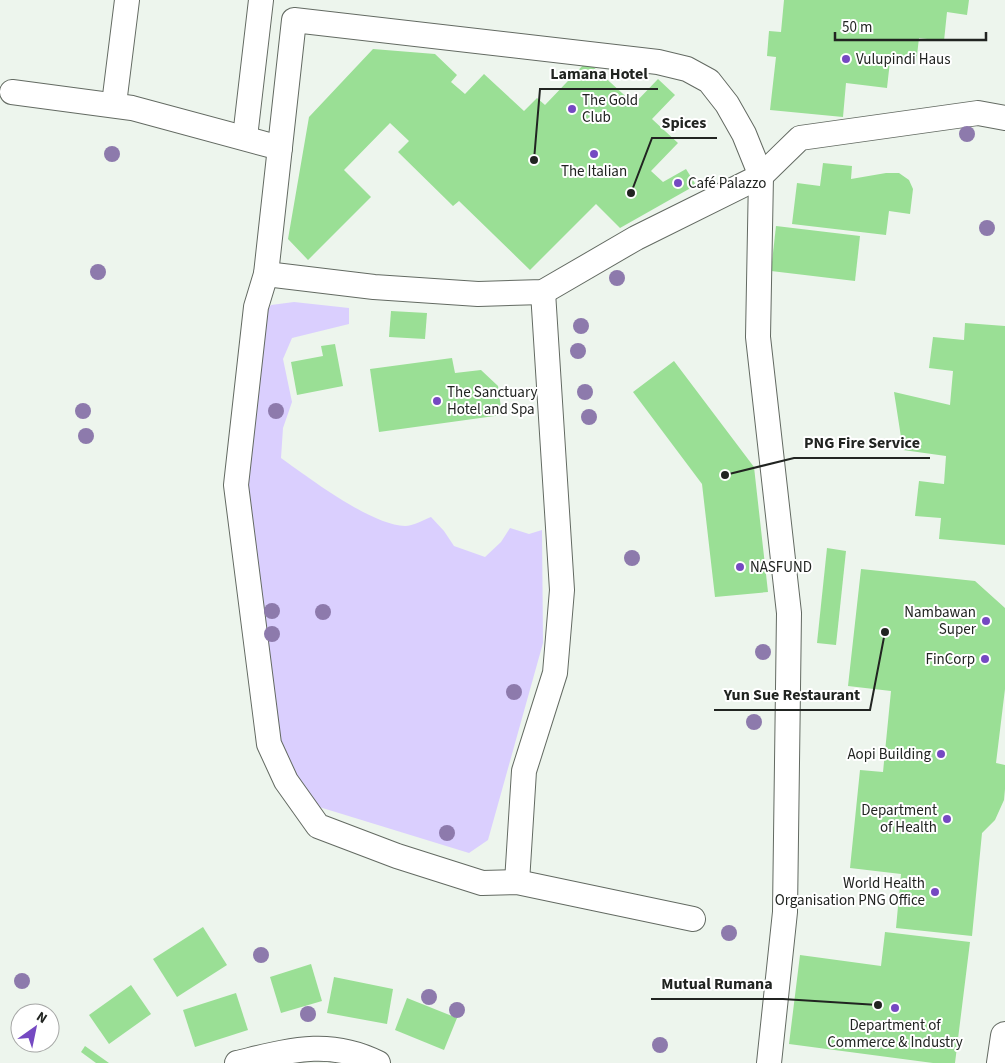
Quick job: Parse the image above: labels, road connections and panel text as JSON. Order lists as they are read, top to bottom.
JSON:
{
  "places": [
    "Vulupindi Haus",
    "The Gold Club",
    "The Italian",
    "Lamana Hotel",
    "Café Palazzo",
    "Spices",
    "The Sanctuary Hotel and Spa",
    "PNG Fire Service",
    "NASFUND",
    "Nambawan Super",
    "Yun Sue Restaurant",
    "FinCorp",
    "Aopi Building",
    "Department of Health",
    "World Health Organisation PNG Office",
    "Mutual Rumana",
    "Department of Commerce & Industry"
  ],
  "scale_bar": "50 m",
  "north": "top right"
}
